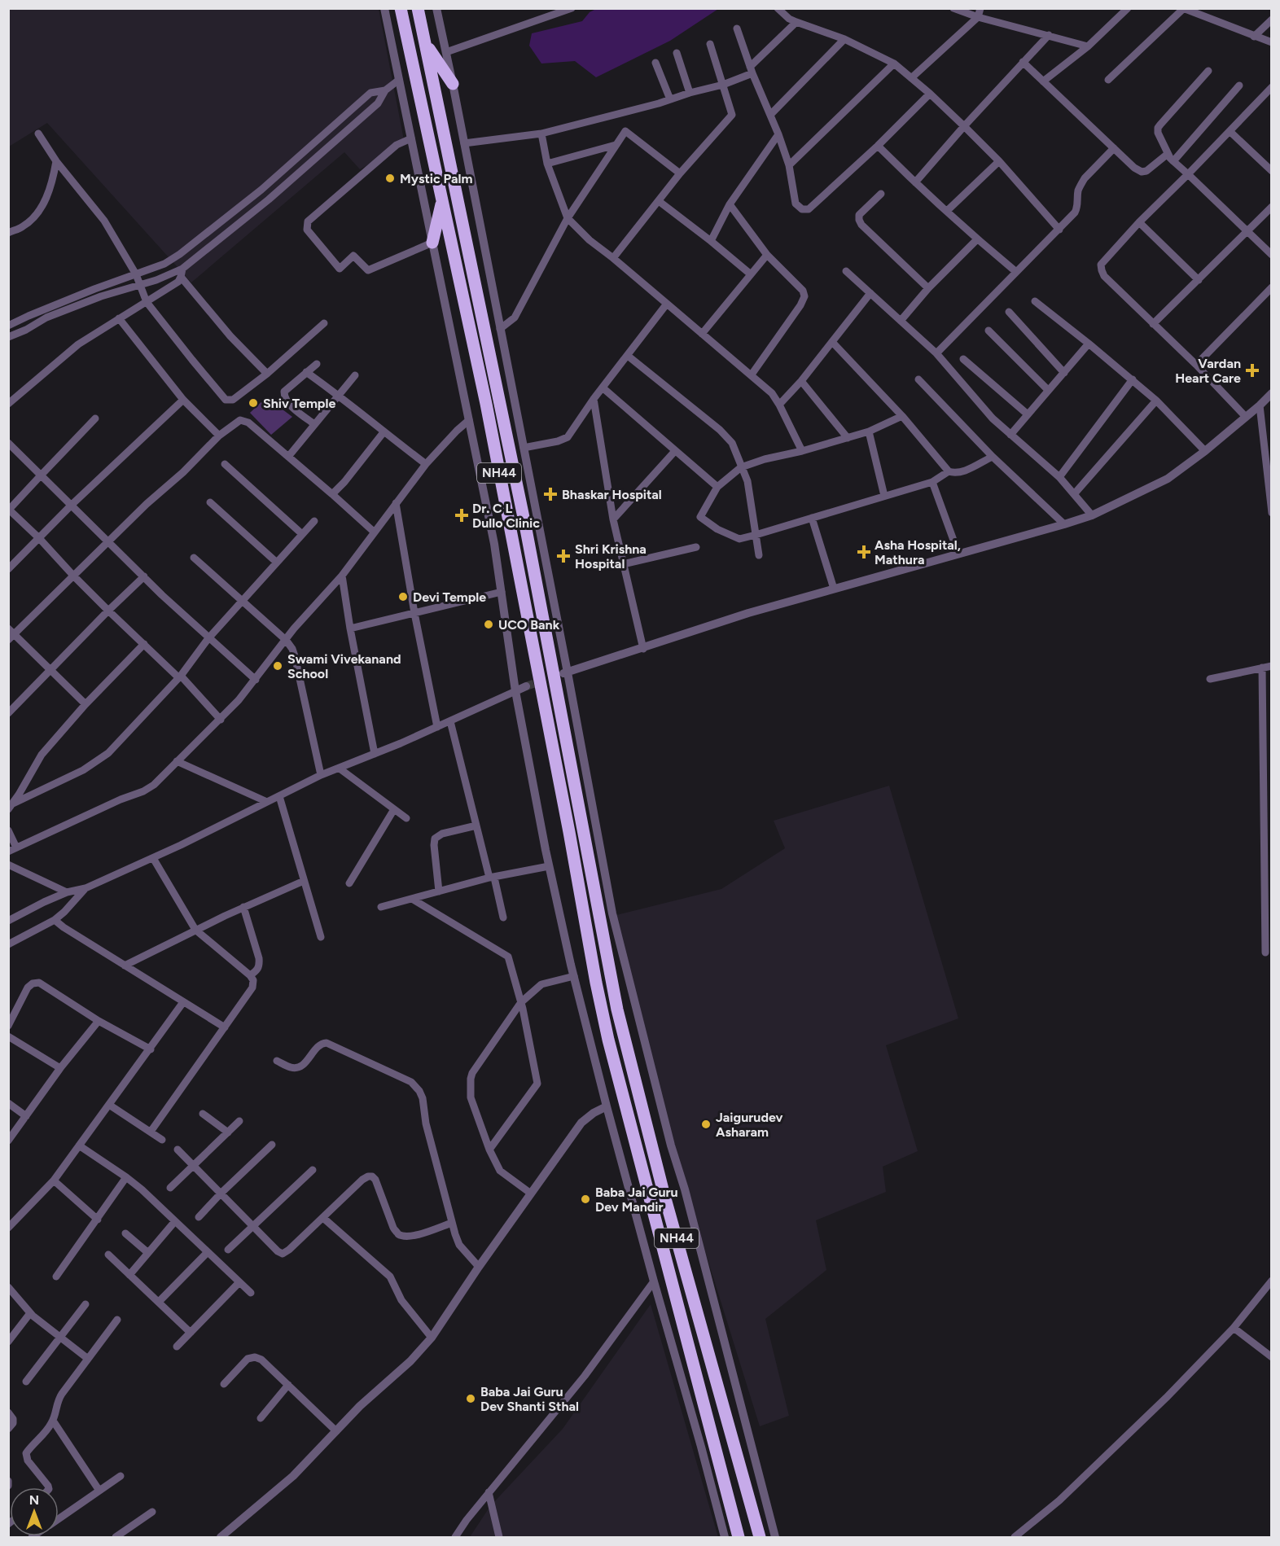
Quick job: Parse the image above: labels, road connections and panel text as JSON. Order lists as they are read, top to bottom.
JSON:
{
  "streets": {
    "highway": ["NH44"]
  },
  "places": {
    "other": [
      "Mystic Palm",
      "Shiv Temple",
      "Devi Temple",
      "UCO Bank",
      "Swami Vivekanand School",
      "Jaigurudev Asharam",
      "Baba Jai Guru Dev Mandir",
      "Baba Jai Guru Dev Shanti Sthal"
    ],
    "health": [
      "Vardan Heart Care",
      "Bhaskar Hospital",
      "Dr. C L Dullo Clinic",
      "Asha Hospital, Mathura",
      "Shri Krishna Hospital"
    ]
  },
  "north": "top"
}
